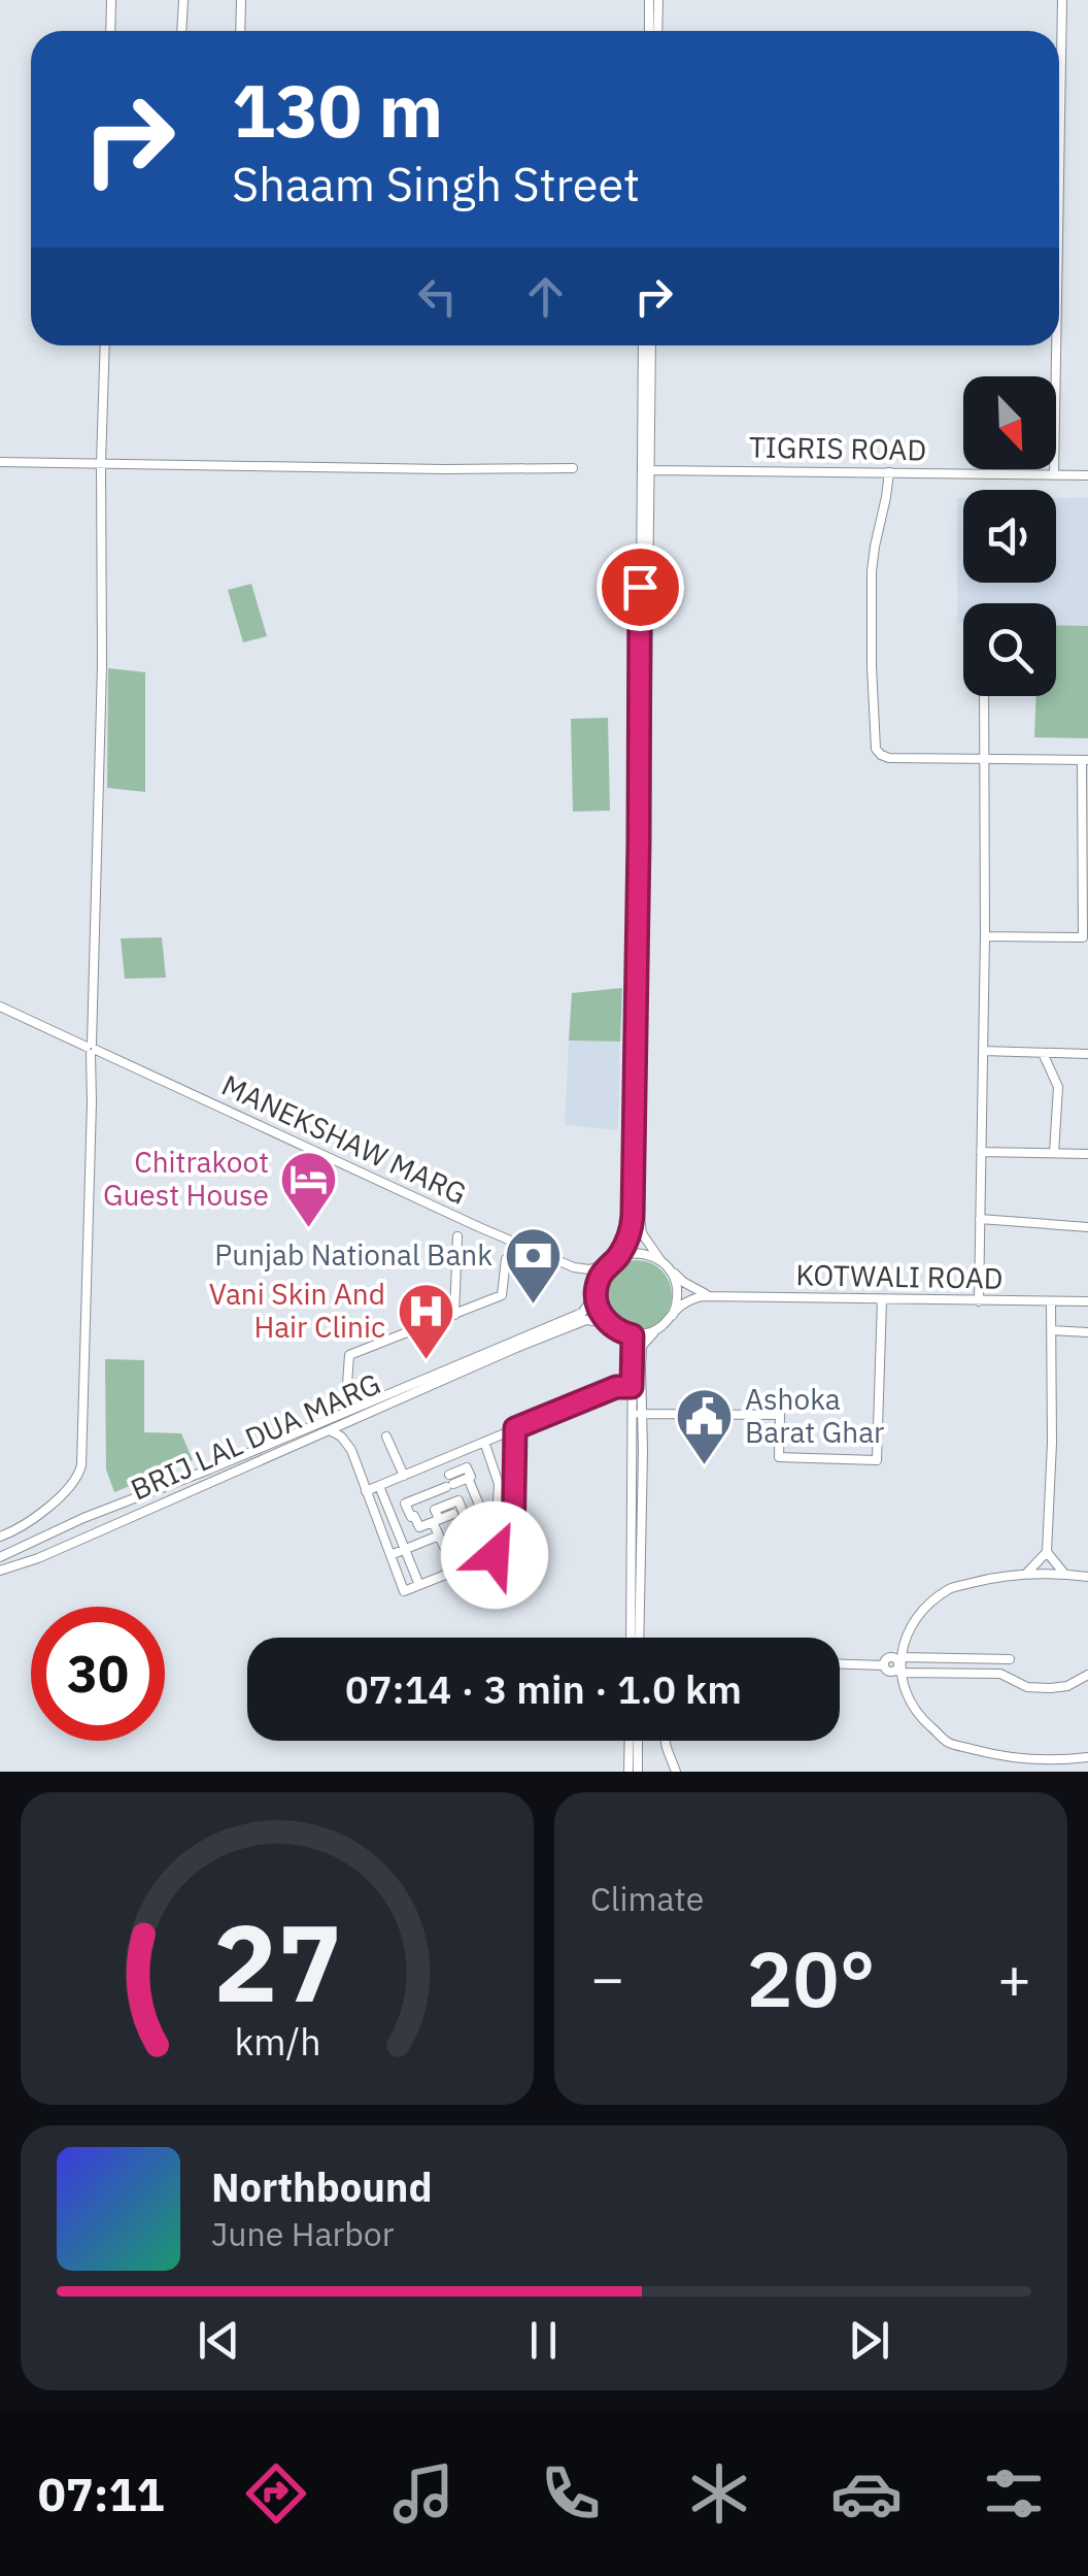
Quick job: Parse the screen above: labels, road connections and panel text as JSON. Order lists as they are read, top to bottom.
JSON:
{
  "streets": {
    "street": [
      "TIGRIS ROAD",
      "MANEKSHAW MARG",
      "KOTWALI ROAD",
      "BRIJ LAL DUA MARG"
    ]
  },
  "places": {
    "hotel": ["Chitrakoot Guest House"],
    "bank": ["Punjab National Bank"],
    "hospital": ["Vani Skin And Hair Clinic"],
    "public building": ["Ashoka Barat Ghar"]
  },
  "north": "bottom right",
  "page": {
    "turn": ["130 m", "Shaam Singh Street"],
    "limit": "30",
    "trip": "07:14 · 3 min · 1.0 km",
    "tile": "Climate",
    "heat": ["−", "20°", "+"],
    "song": ["Northbound", "June Harbor"],
    "tabs": "07:11",
    "gauge": ["27", "km/h"]
  }
}
